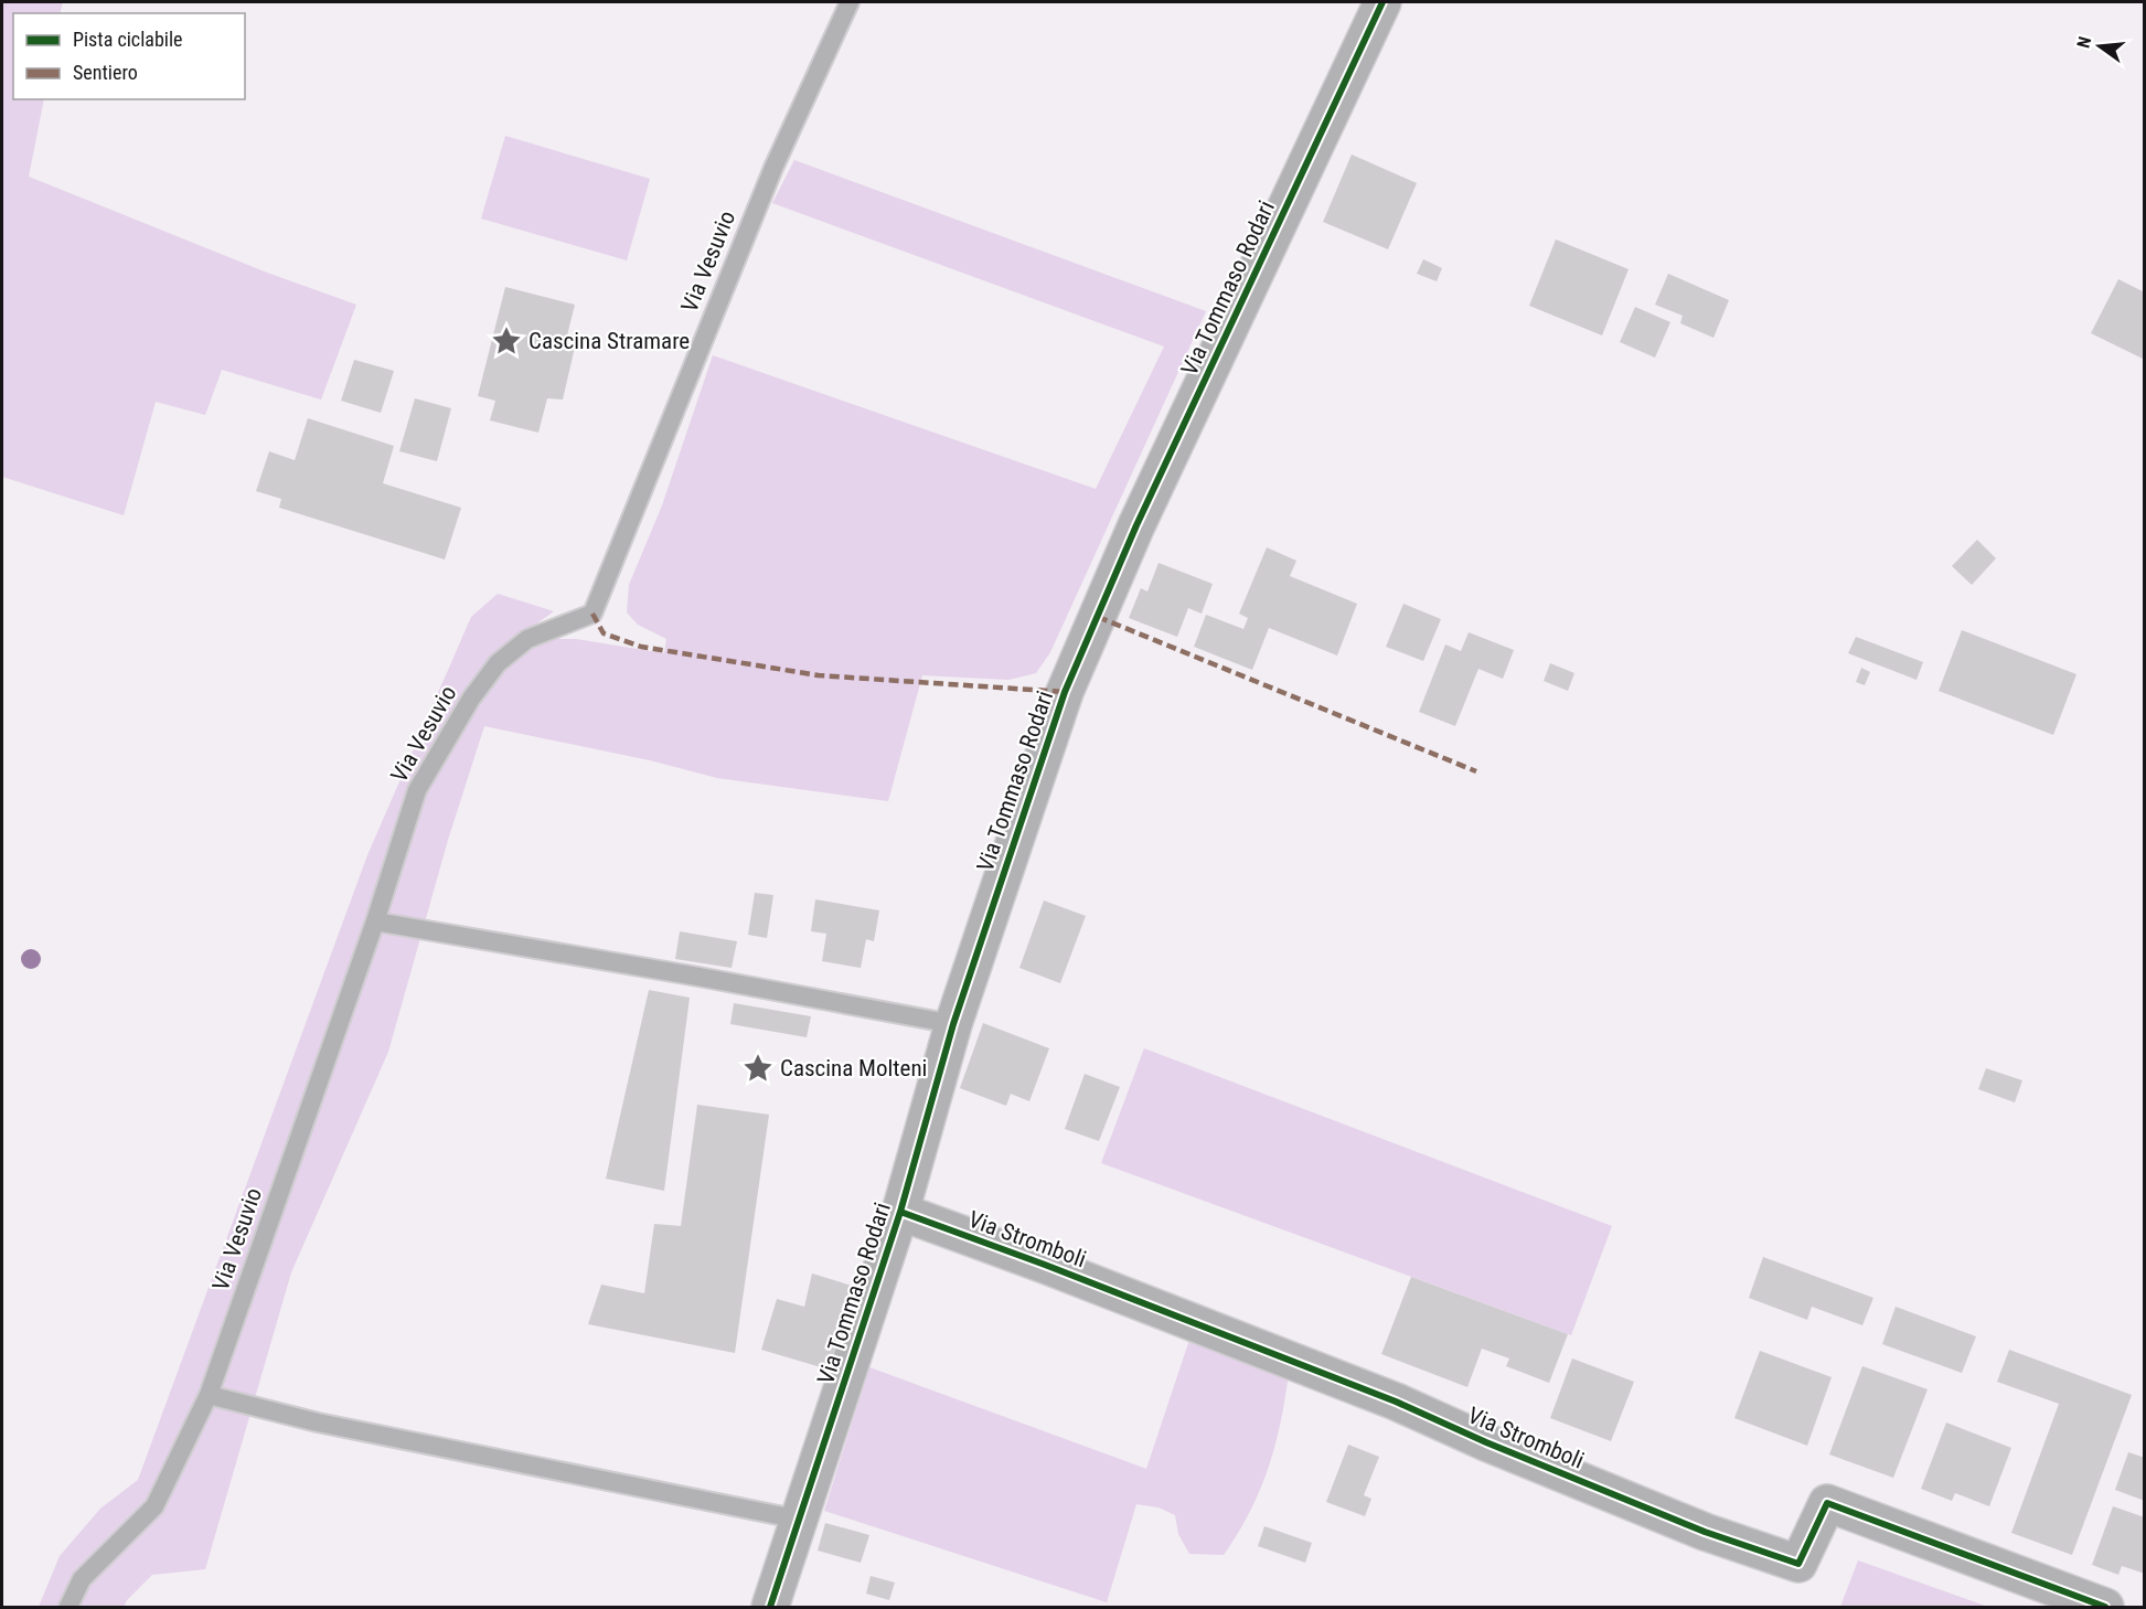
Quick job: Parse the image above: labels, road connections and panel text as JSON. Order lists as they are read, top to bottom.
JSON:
{
  "streets": {
    "street": ["Via Tommaso Rodari", "Via Stromboli"],
    "lane": ["Via Vesuvio"]
  },
  "crossings": [
    ["Via Tommaso Rodari", "Via Stromboli"]
  ],
  "places": {
    "place": ["Cascina Stramare", "Cascina Molteni"]
  },
  "legend": ["Pista ciclabile", "Sentiero"],
  "north": "left"
}
